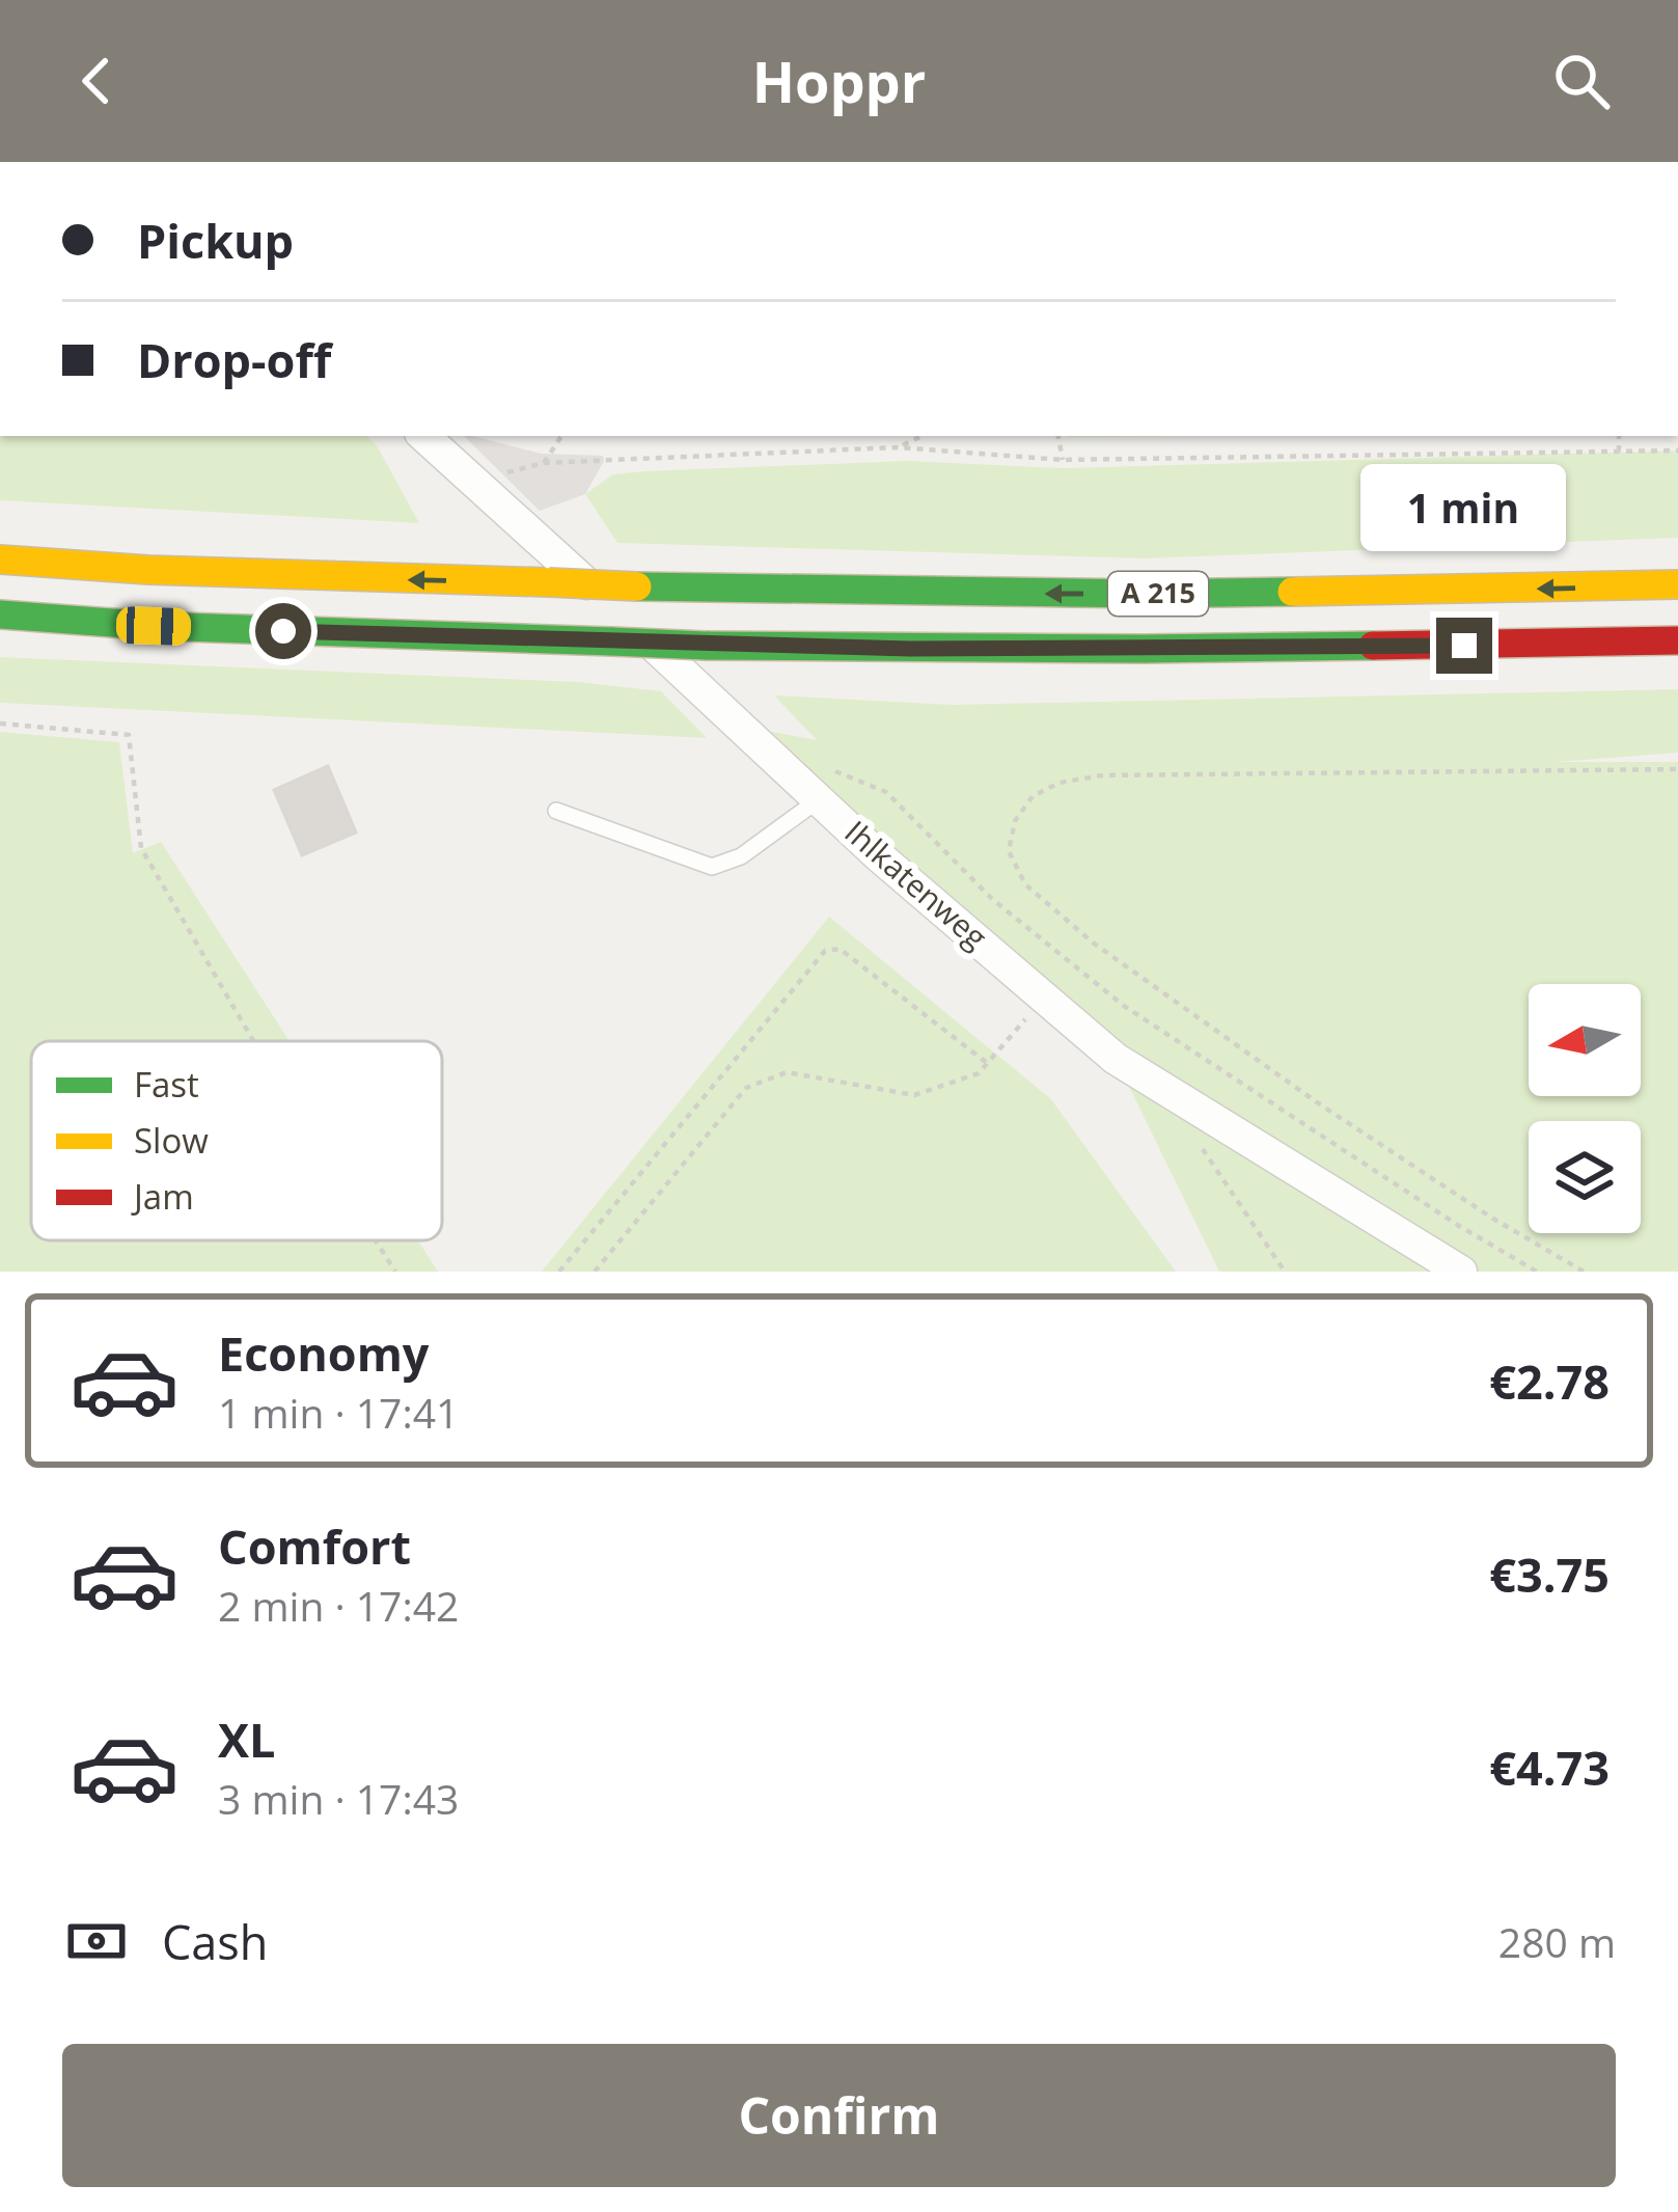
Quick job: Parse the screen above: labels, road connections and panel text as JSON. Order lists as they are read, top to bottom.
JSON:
{
  "streets": {
    "highway": ["A 215"],
    "street": ["Ihlkatenweg"]
  },
  "legend": ["Fast", "Slow", "Jam"],
  "north": "left",
  "page": {
    "header": "Hoppr",
    "banner": ["Pickup", "Drop-off"],
    "bubble": "1 min",
    "list": [
      {
        "name": "Economy",
        "note": "1 min · 17:41",
        "value": "€2.78"
      },
      {
        "name": "Comfort",
        "note": "2 min · 17:42",
        "value": "€3.75"
      },
      {
        "name": "XL",
        "note": "3 min · 17:43",
        "value": "€4.73"
      }
    ],
    "pay": ["Cash", "280 m"],
    "buttons": "Confirm"
  }
}
